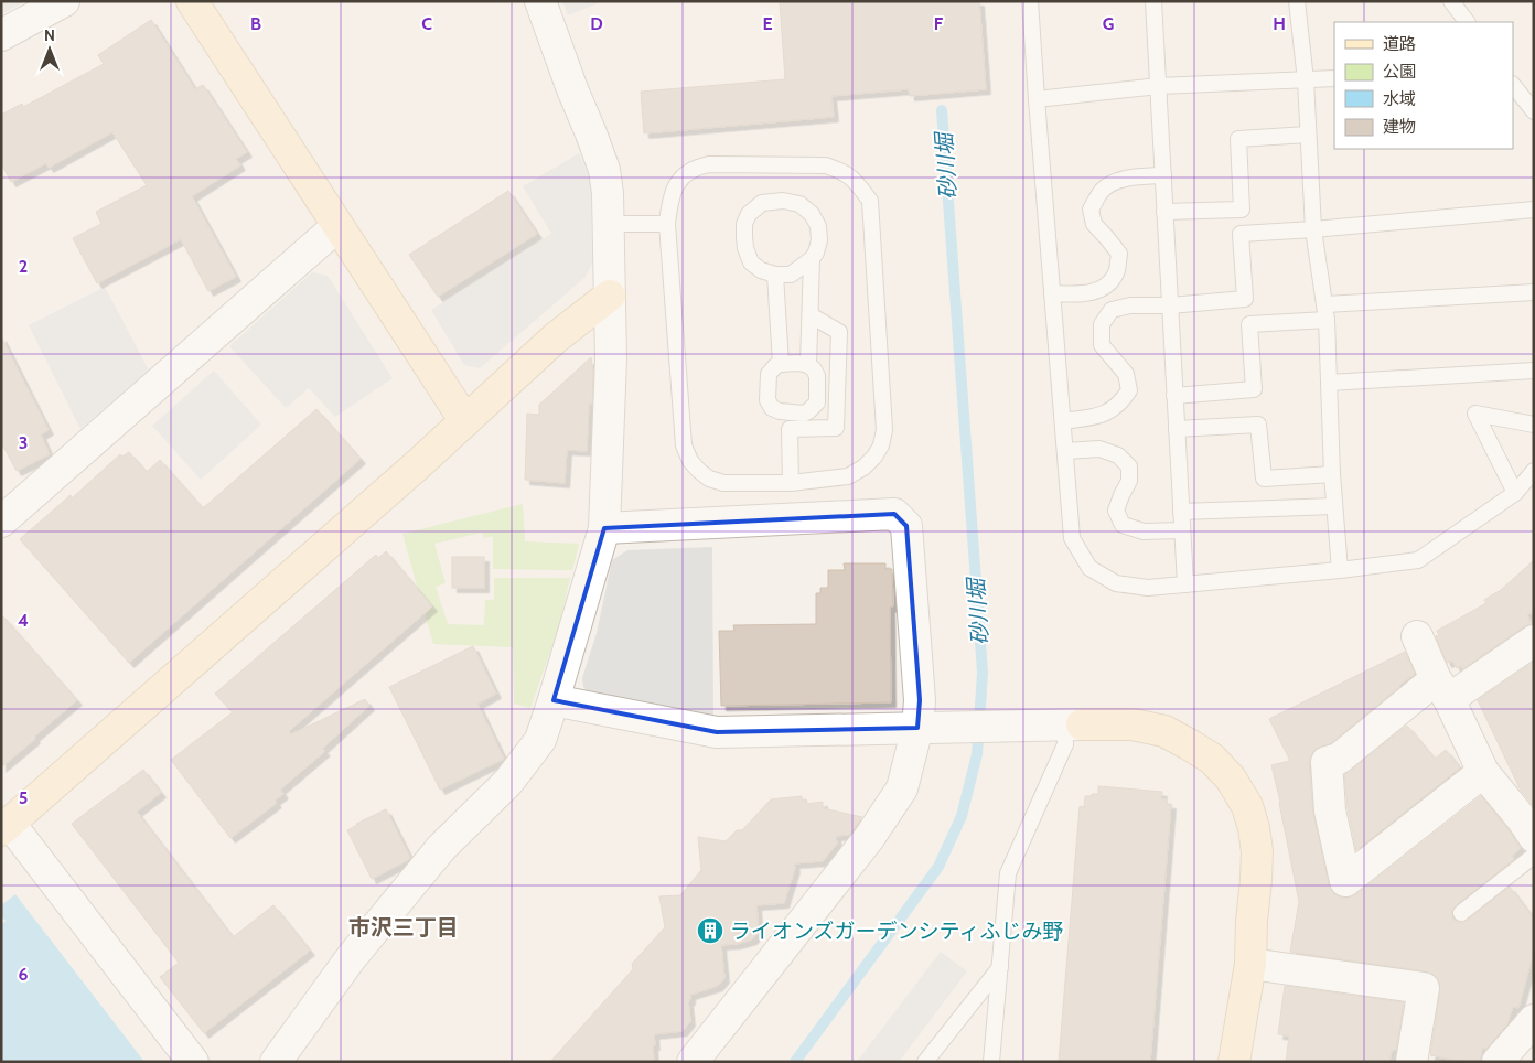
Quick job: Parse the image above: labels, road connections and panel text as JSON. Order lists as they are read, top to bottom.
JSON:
{
  "districts": ["市沢三丁目"],
  "water": ["砂川堀"],
  "places": {
    "building": ["ライオンズガーデンシティふじみ野"]
  },
  "legend": [
    "道路",
    "公園",
    "水域",
    "建物"
  ],
  "north": "top",
  "grid": {
    "columns": [
      "B",
      "C",
      "D",
      "E",
      "F",
      "G",
      "H"
    ],
    "rows": [
      "2",
      "3",
      "4",
      "5",
      "6"
    ]
  }
}
